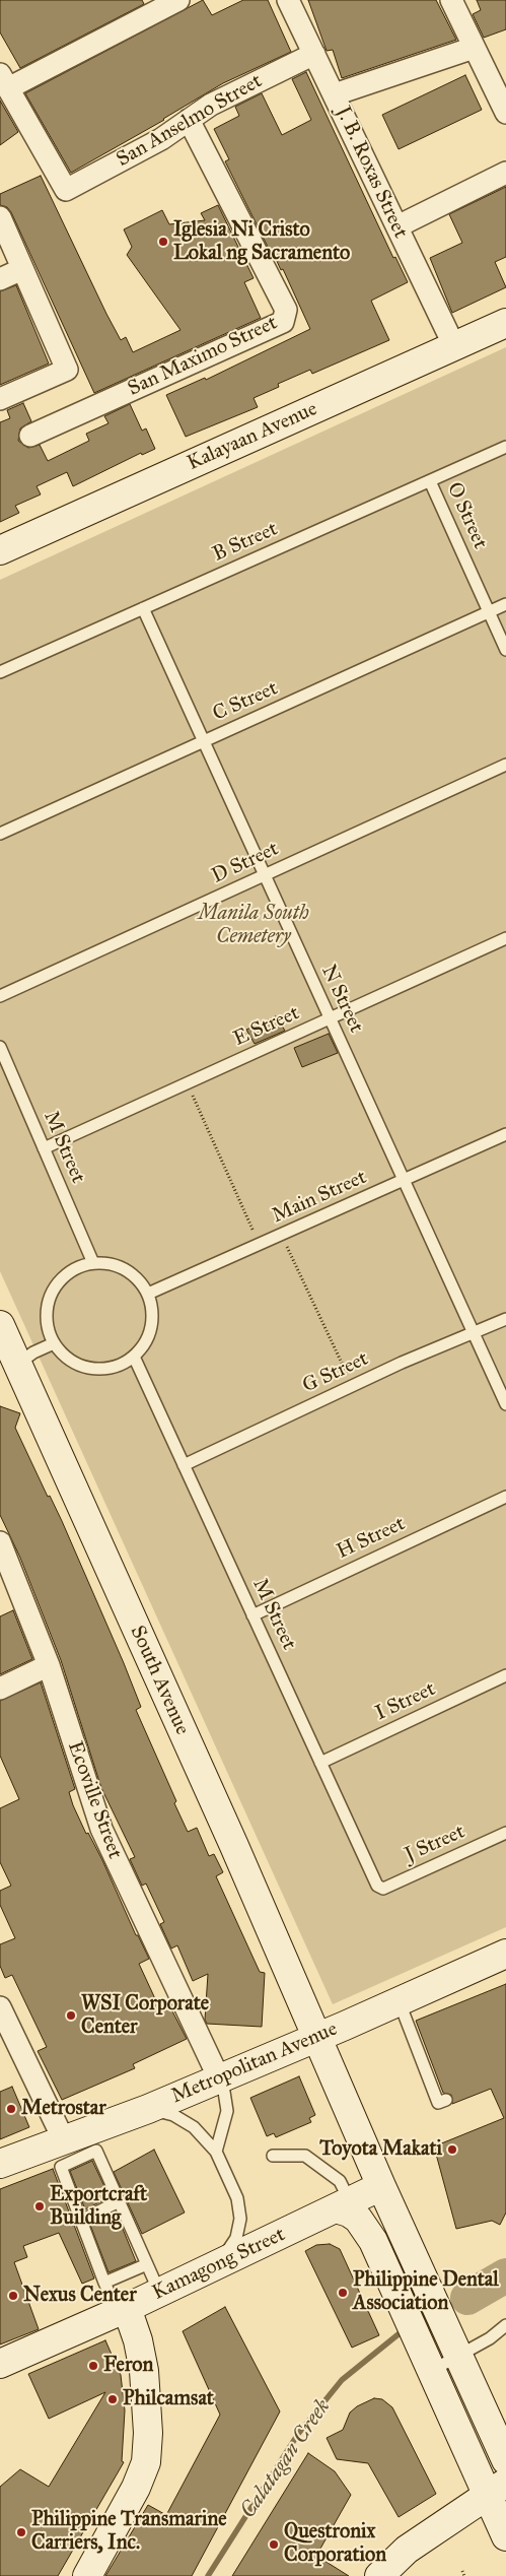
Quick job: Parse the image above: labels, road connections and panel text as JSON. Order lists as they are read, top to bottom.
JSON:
{
  "streets": {
    "main road": [
      "Kalayaan Avenue",
      "South Avenue",
      "Metropolitan Avenue",
      "Kamagong Street"
    ],
    "street": [
      "San Anselmo Street",
      "J. B. Roxas Street",
      "San Maximo Street",
      "Ecoville Street"
    ],
    "lane": [
      "O Street",
      "B Street",
      "C Street",
      "D Street",
      "N Street",
      "E Street",
      "M Street",
      "Main Street",
      "G Street",
      "H Street",
      "I Street",
      "J Street"
    ]
  },
  "crossings": [
    ["San Anselmo Street", "J. B. Roxas Street"],
    ["San Anselmo Street", "San Maximo Street"],
    ["J. B. Roxas Street", "Kalayaan Avenue"],
    ["O Street", "B Street"],
    ["O Street", "C Street"],
    ["B Street", "N Street"],
    ["C Street", "N Street"],
    ["D Street", "N Street"],
    ["N Street", "E Street"],
    ["N Street", "Main Street"],
    ["N Street", "G Street"],
    ["E Street", "M Street"],
    ["M Street", "Main Street"],
    ["M Street", "G Street"],
    ["M Street", "H Street"],
    ["M Street", "I Street"],
    ["M Street", "J Street"],
    ["South Avenue", "Metropolitan Avenue"],
    ["South Avenue", "Kamagong Street"],
    ["Ecoville Street", "Metropolitan Avenue"]
  ],
  "water": ["Calatagan Creek"],
  "parks": ["Manila South Cemetery"],
  "places": [
    "Iglesia Ni Cristo Lokal ng Sacramento",
    "WSI Corporate Center",
    "Metrostar",
    "Toyota Makati",
    "Exportcraft Building",
    "Philippine Dental Association",
    "Nexus Center",
    "Feron",
    "Philcamsat",
    "Philippine Transmarine Carriers, Inc.",
    "Questronix Corporation"
  ]
}
